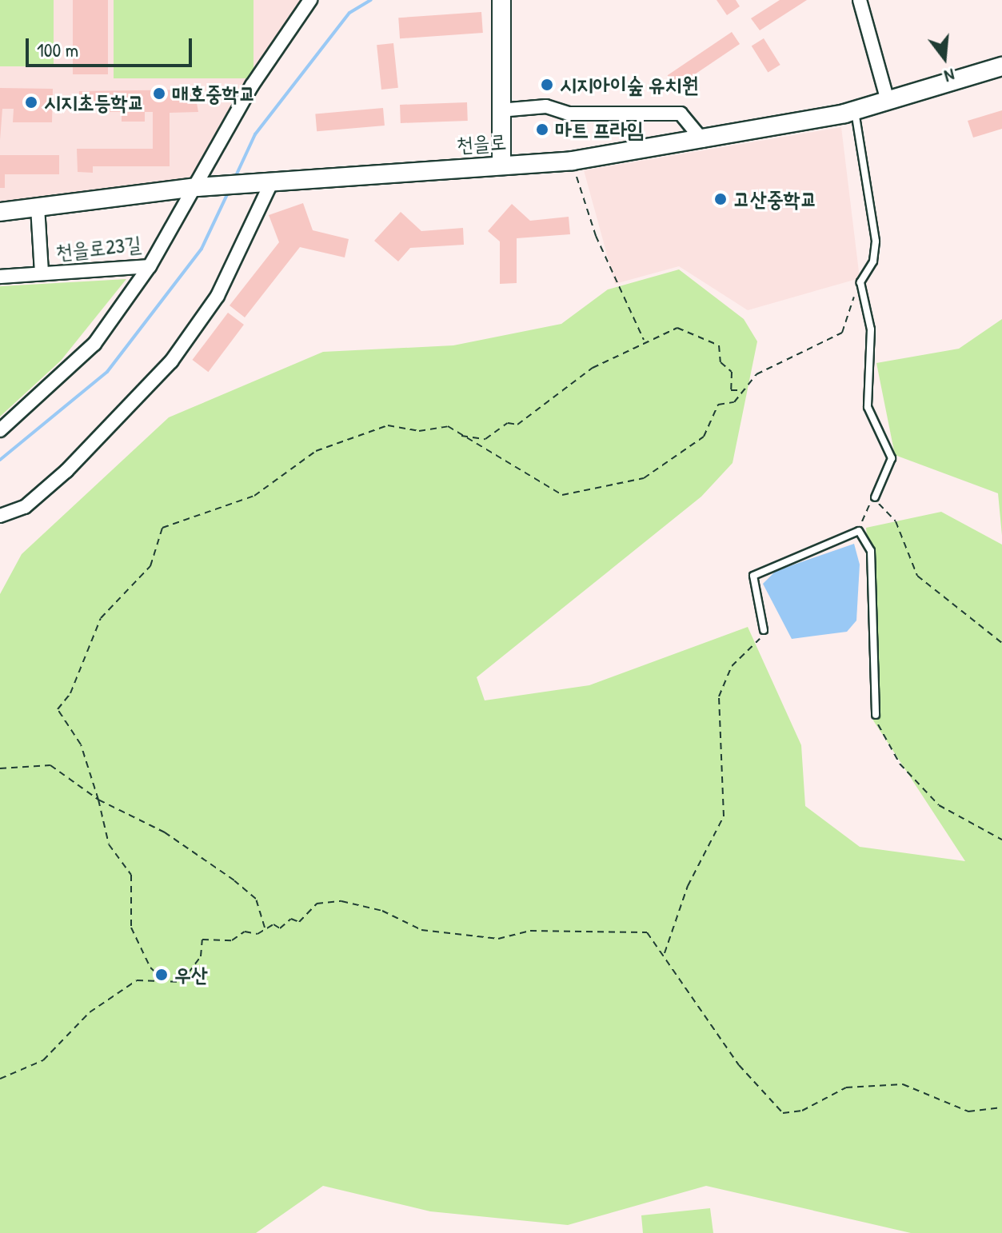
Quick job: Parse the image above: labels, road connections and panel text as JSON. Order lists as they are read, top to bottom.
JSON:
{
  "streets": {
    "street": ["천을로", "천을로23길"]
  },
  "crossings": [
    ["천을로", "천을로23길"]
  ],
  "places": [
    "시지아이숲 유치원",
    "매호중학교",
    "시지초등학교",
    "마트 프라임",
    "고산중학교",
    "우산"
  ],
  "scale_bar": "100 m",
  "north": "bottom"
}
